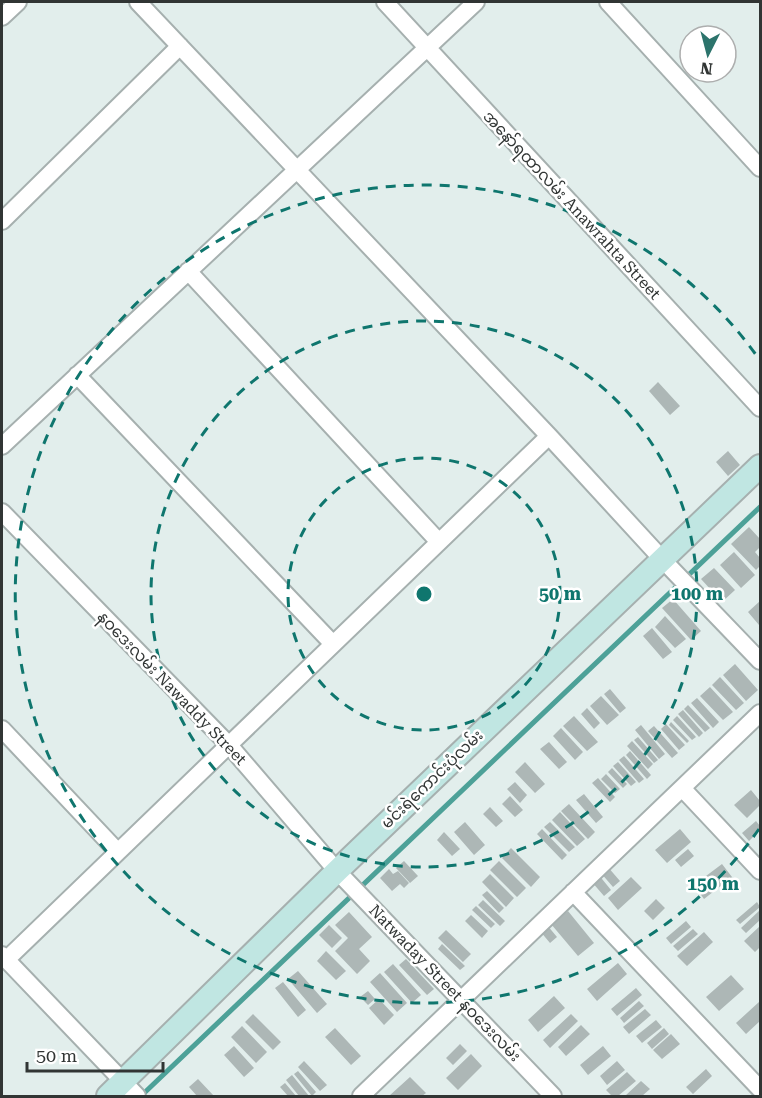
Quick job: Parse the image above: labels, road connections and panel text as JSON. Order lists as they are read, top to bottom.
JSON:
{
  "streets": {
    "street": [
      "အနော်ရထာလမ်း Anawrahta Street",
      "နဝဒေးလမ်း Nawaddy Street",
      "မင်းရဲကောင်းပုံလမ်း",
      "Natwaday Street နဝဒေးလမ်း"
    ]
  },
  "crossings": [
    ["နဝဒေးလမ်း Nawaddy Street", "မင်းရဲကောင်းပုံလမ်း"],
    ["နဝဒေးလမ်း Nawaddy Street", "Natwaday Street နဝဒေးလမ်း"],
    ["မင်းရဲကောင်းပုံလမ်း", "Natwaday Street နဝဒေးလမ်း"]
  ],
  "scale_bar": "50 m",
  "north": "bottom",
  "rings": ["50 m", "100 m", "150 m"]
}
